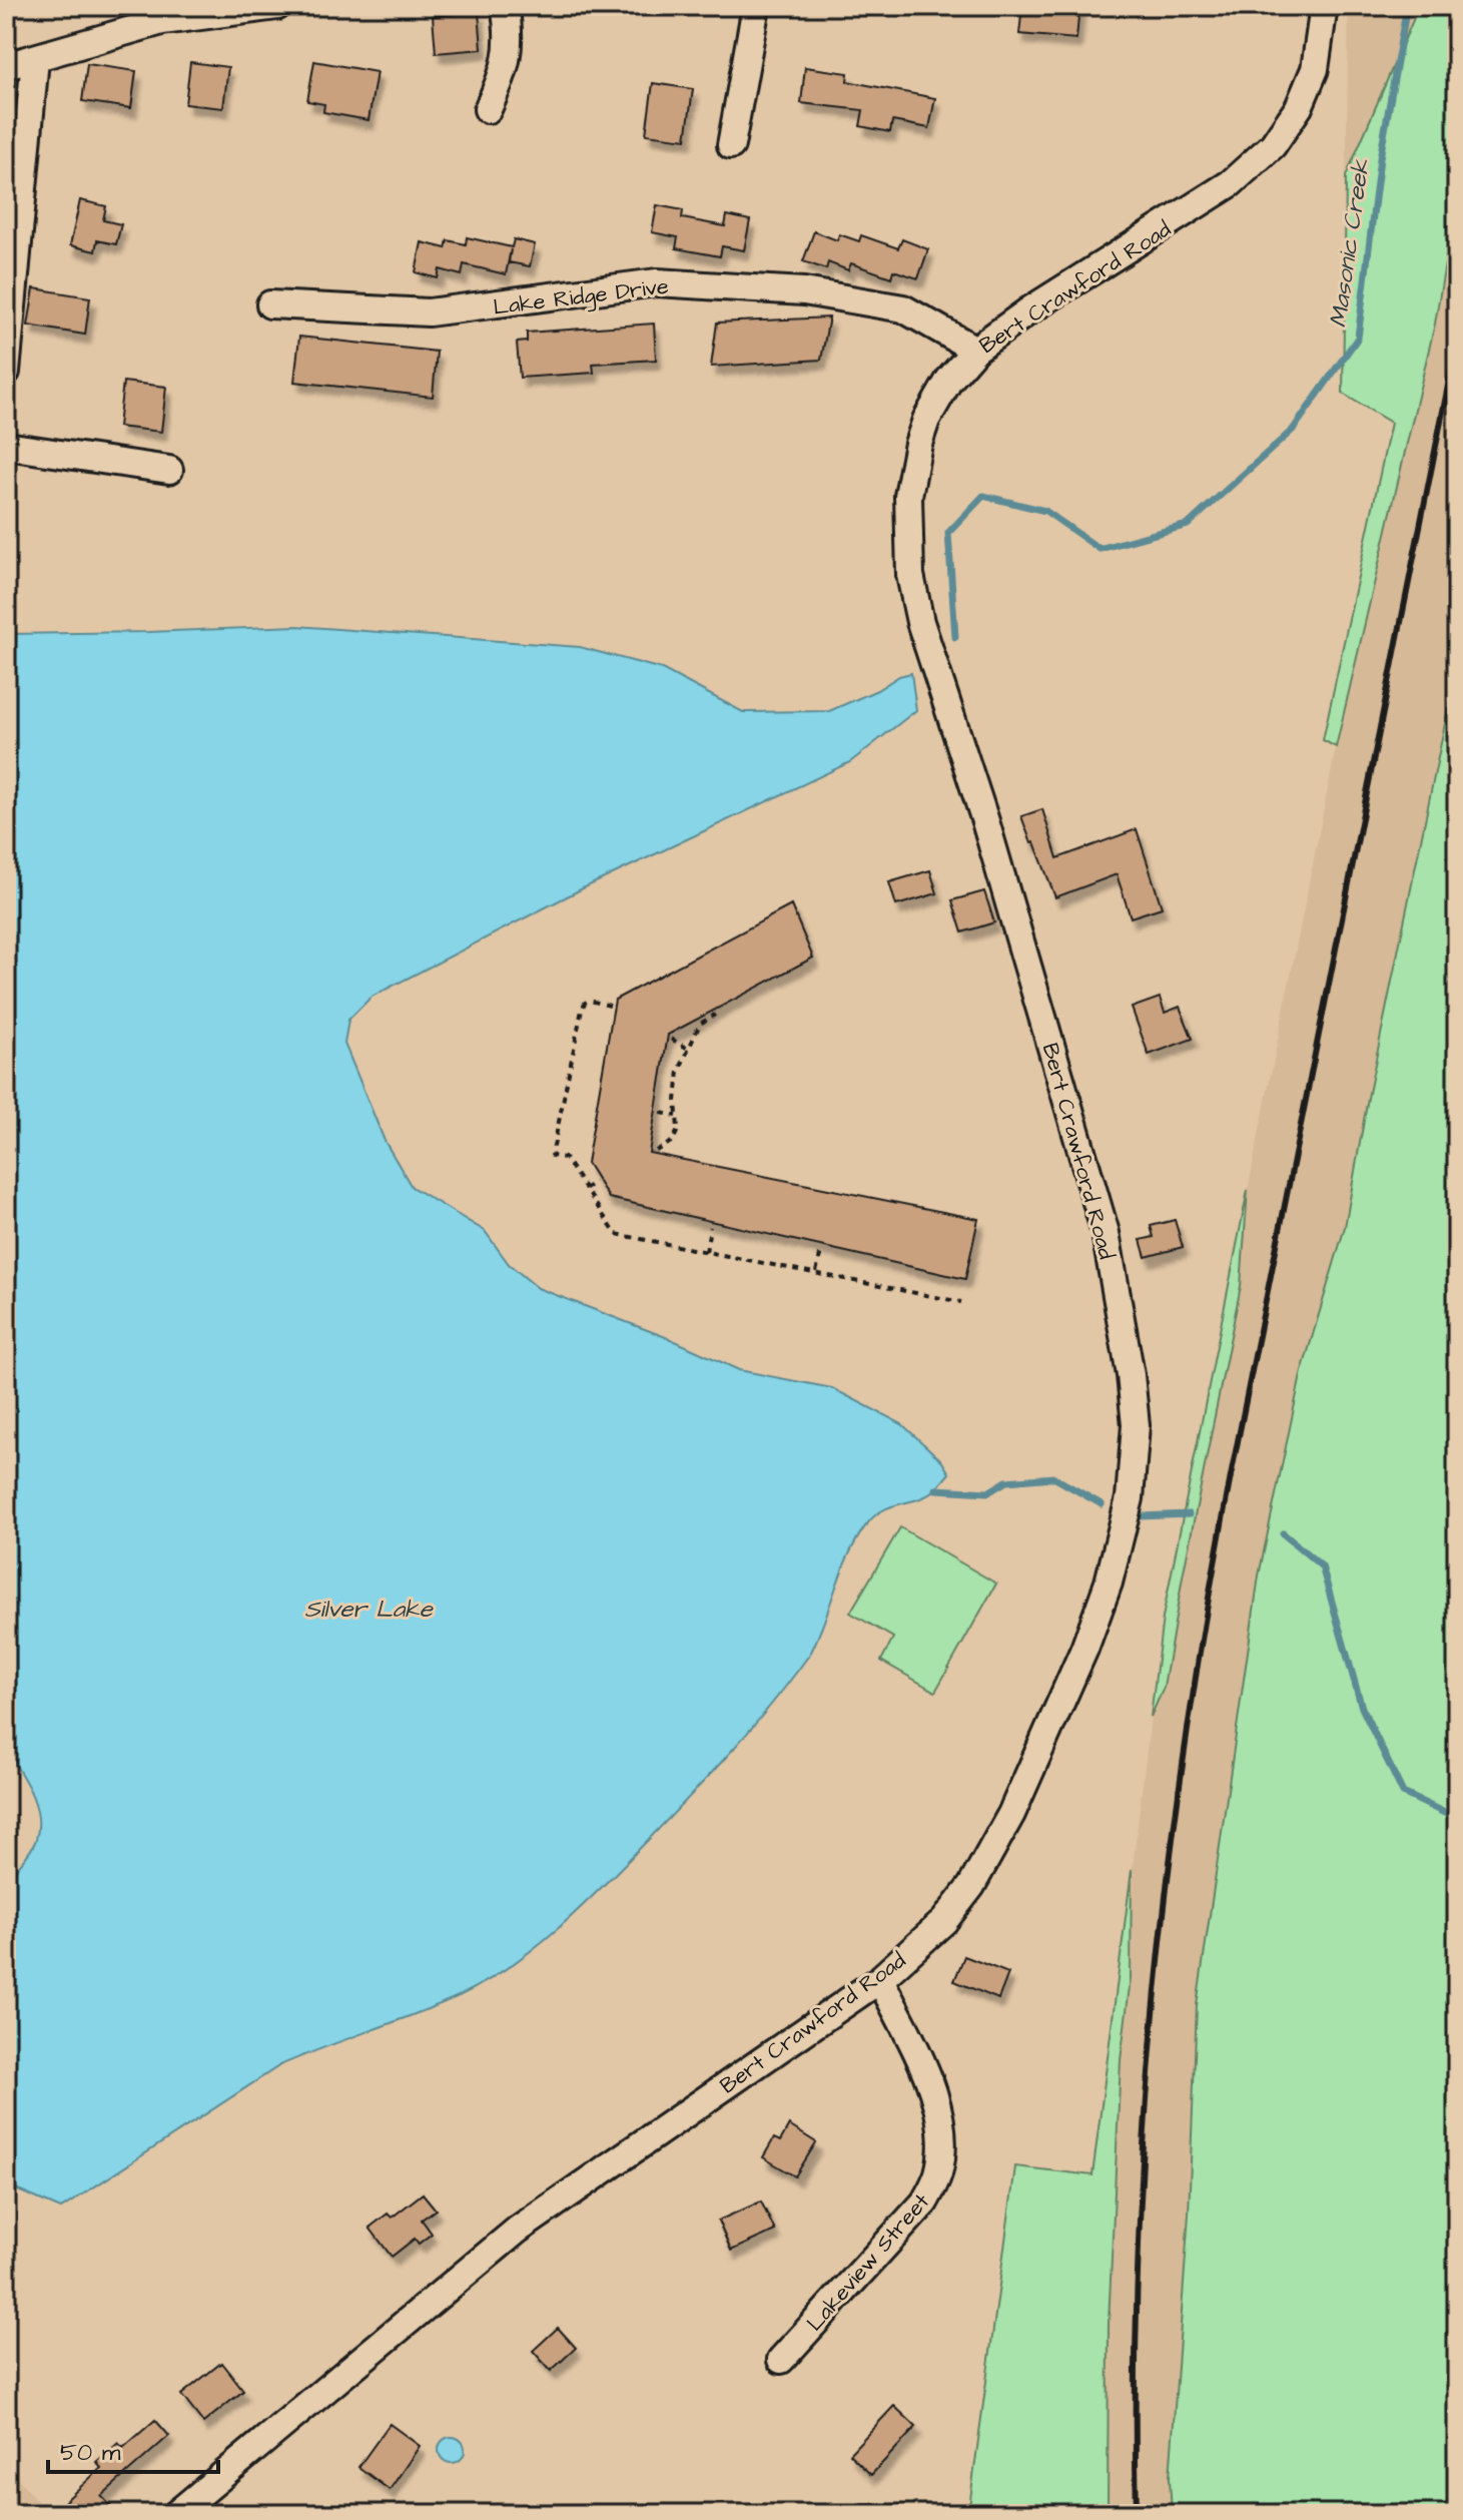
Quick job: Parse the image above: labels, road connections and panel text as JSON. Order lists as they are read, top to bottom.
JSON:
{
  "streets": {
    "street": ["Bert Crawford Road", "Lake Ridge Drive", "Lakeview Street"]
  },
  "crossings": [
    ["Bert Crawford Road", "Lake Ridge Drive"],
    ["Bert Crawford Road", "Lakeview Street"]
  ],
  "water": ["Masonic Creek", "Silver Lake"],
  "scale_bar": "50 m"
}
